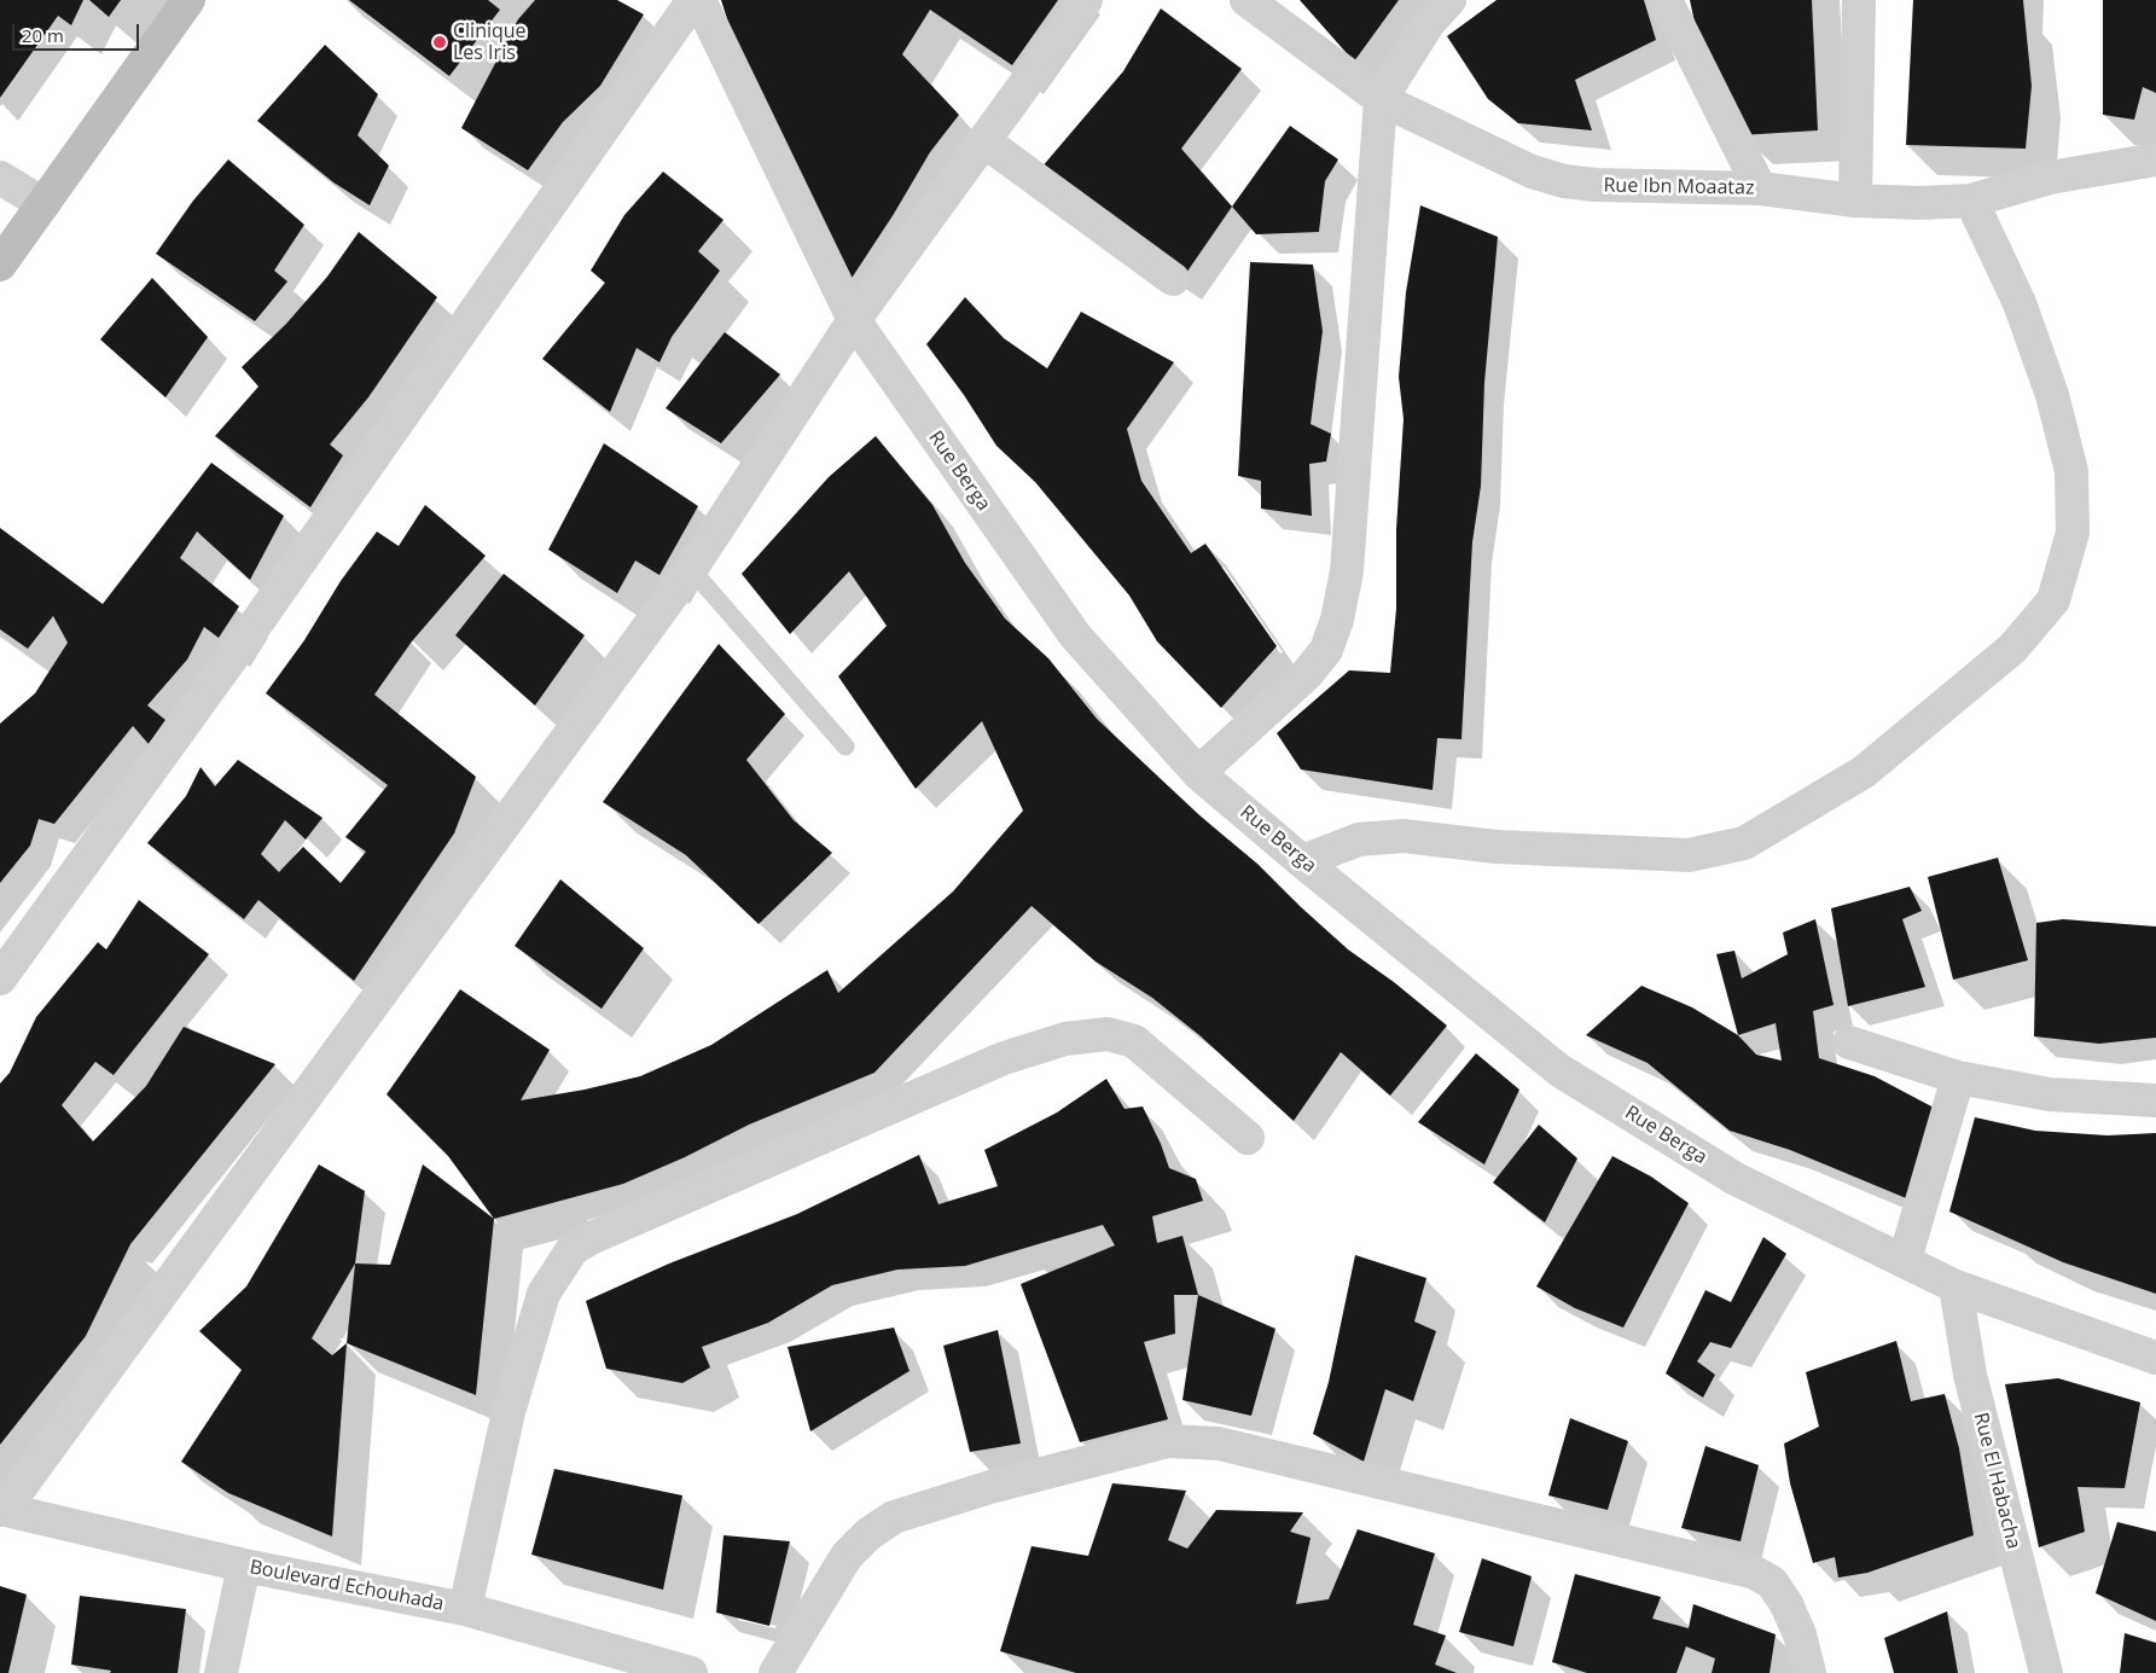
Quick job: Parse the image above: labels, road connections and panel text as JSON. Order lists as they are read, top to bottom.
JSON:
{
  "streets": {
    "street": [
      "Rue Ibn Moaataz",
      "Rue Berga",
      "Rue El Habacha",
      "Boulevard Echouhada"
    ]
  },
  "crossings": [
    ["Rue Berga", "Rue El Habacha"]
  ],
  "places": ["Clinique Les Iris"],
  "scale_bar": "20 m"
}
